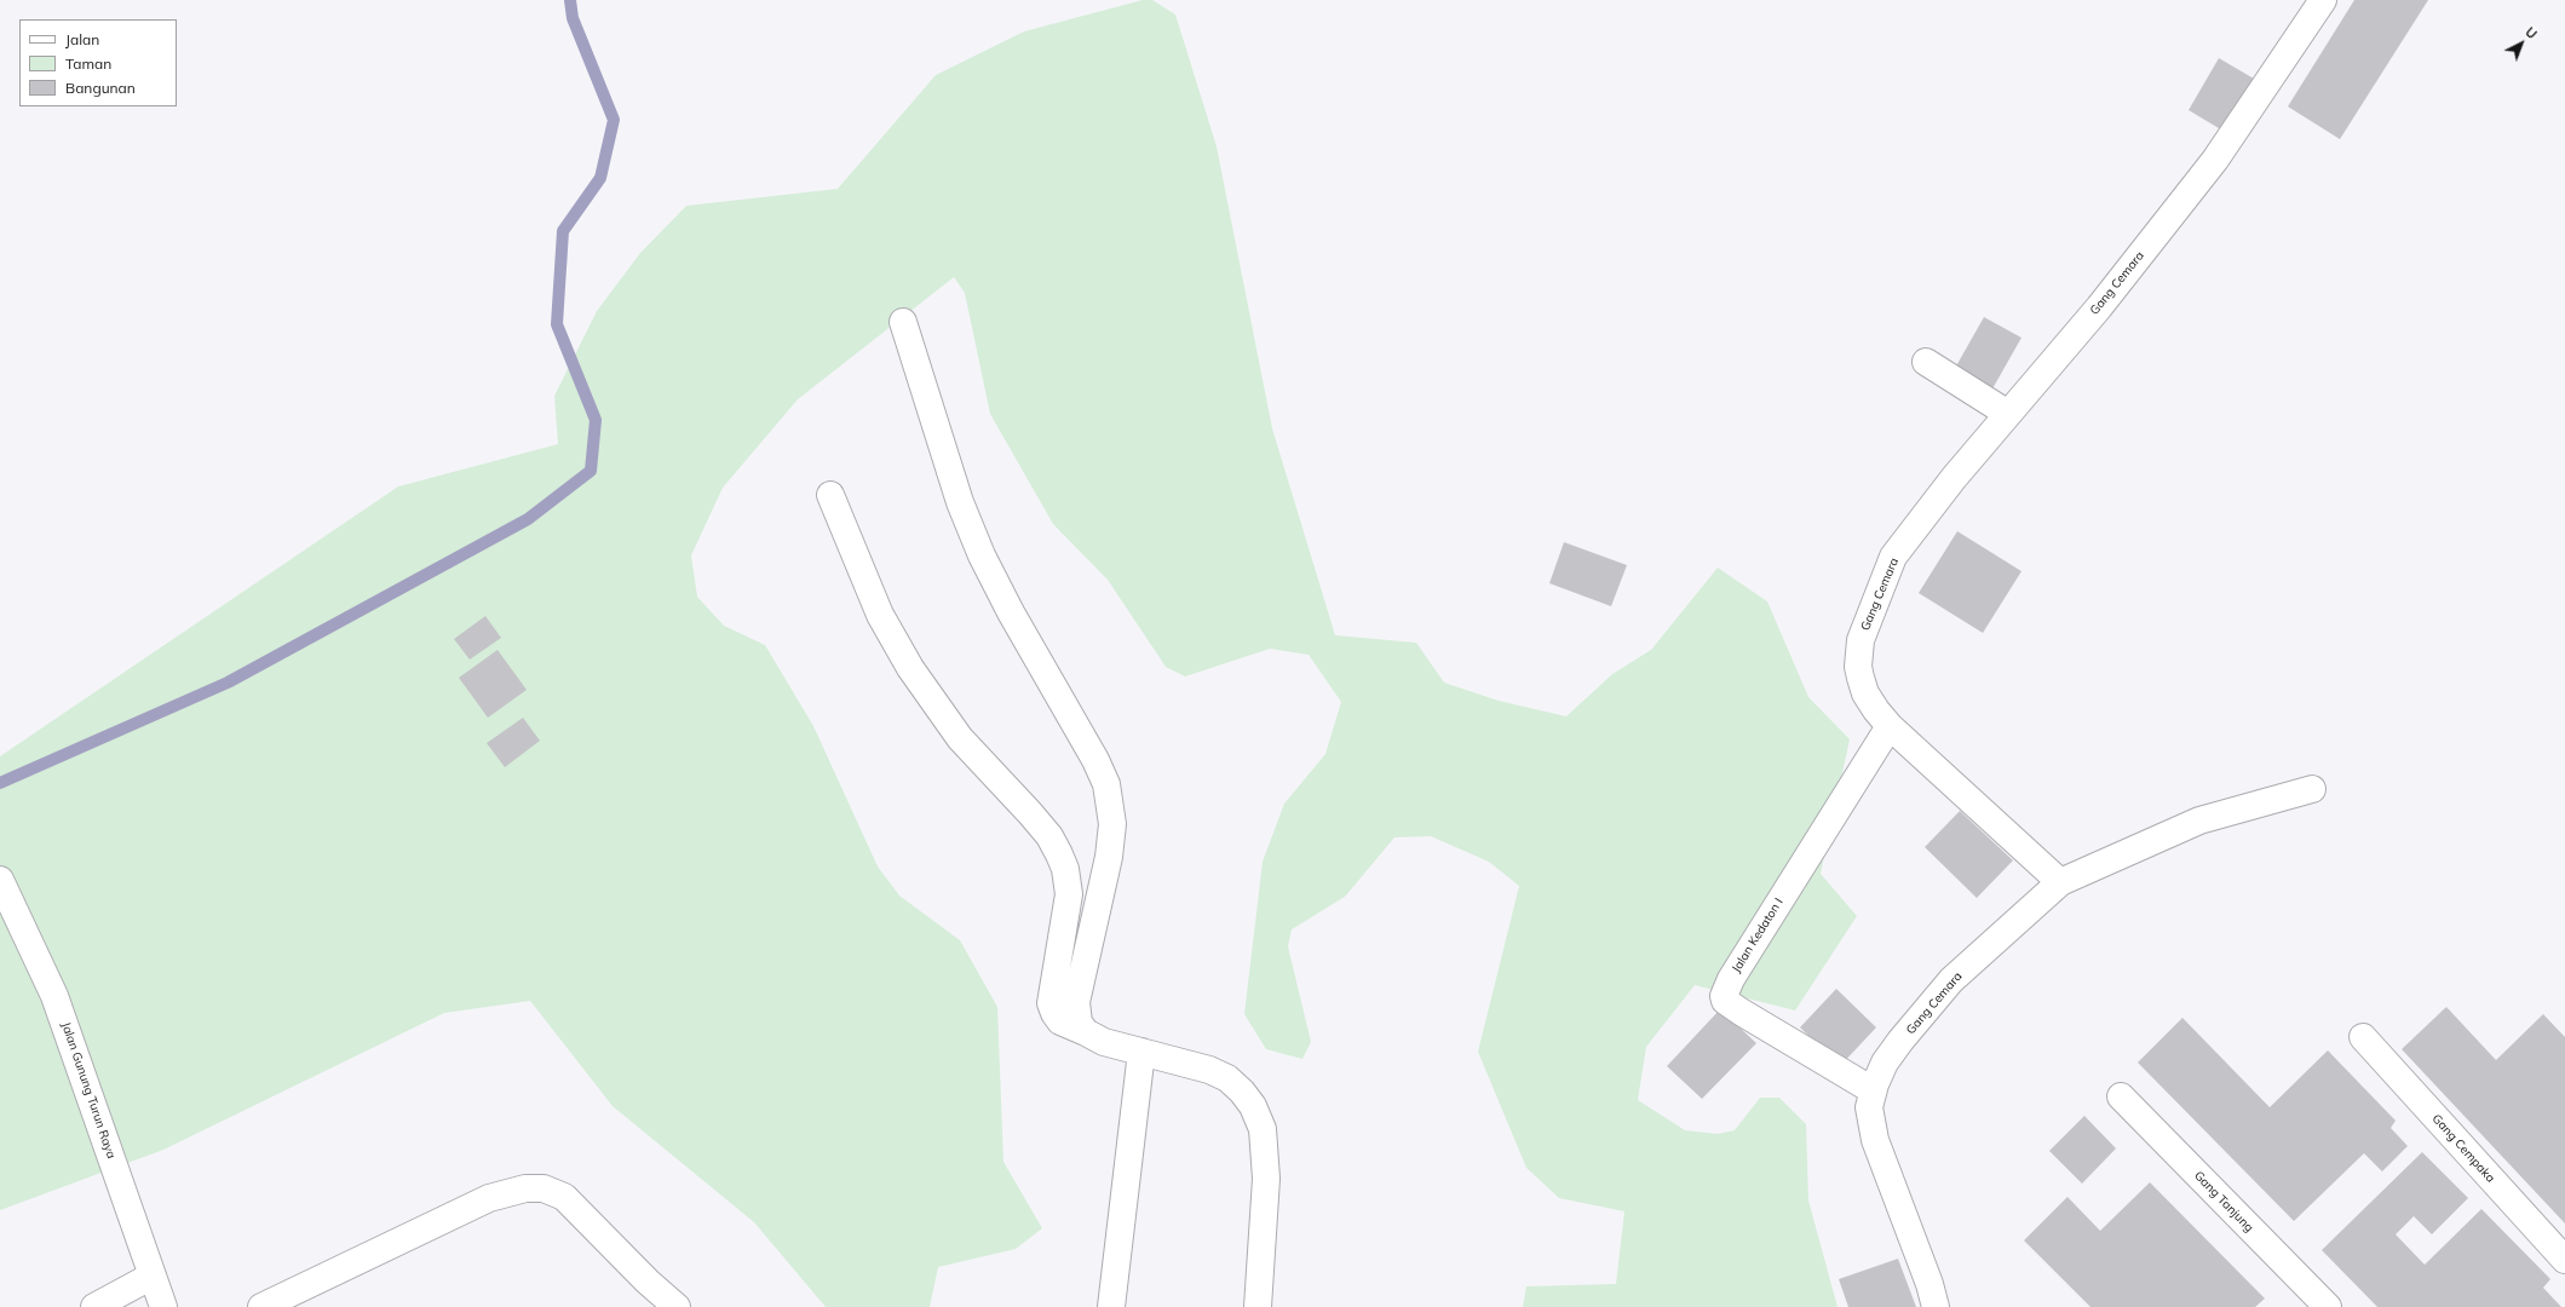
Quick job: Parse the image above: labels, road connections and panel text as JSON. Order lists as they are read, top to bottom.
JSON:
{
  "streets": {
    "street": [
      "Gang Cemara",
      "Jalan Kedaton I",
      "Jalan Gunung Turun Raya",
      "Gang Cempaka",
      "Gang Tanjung"
    ]
  },
  "crossings": [
    ["Gang Cemara", "Jalan Kedaton I"]
  ],
  "legend": ["Jalan", "Taman", "Bangunan"],
  "north": "top right"
}
